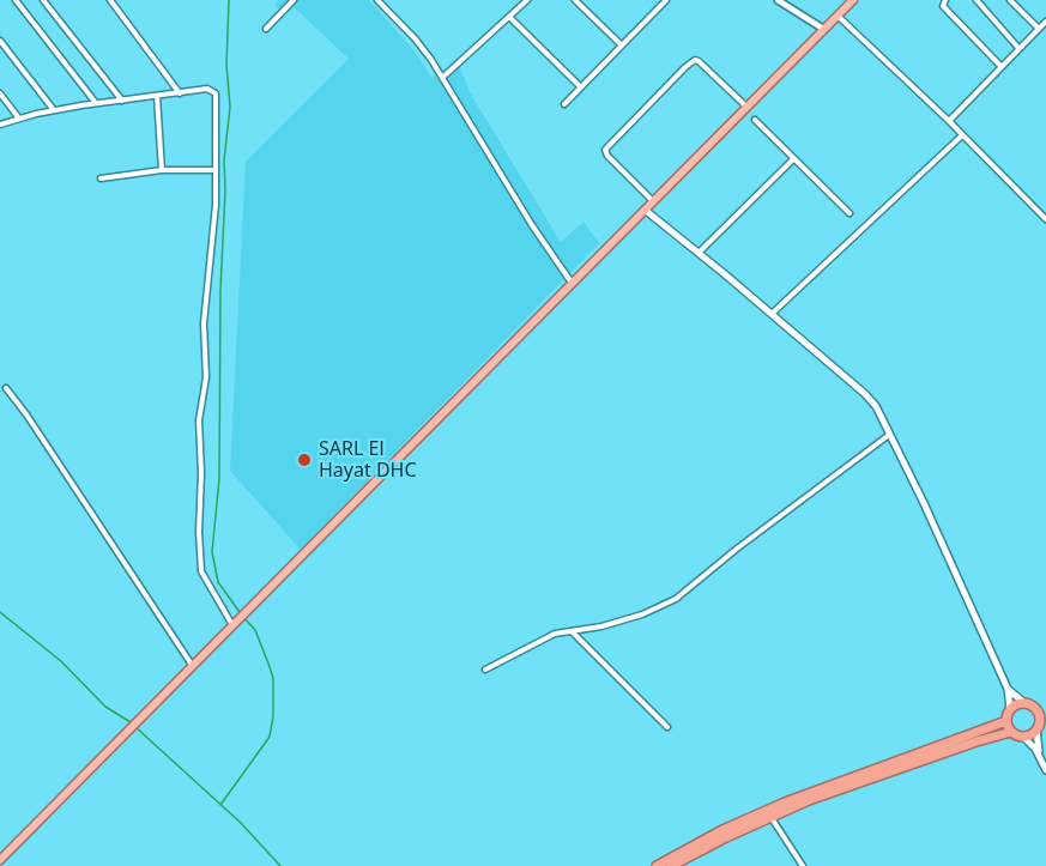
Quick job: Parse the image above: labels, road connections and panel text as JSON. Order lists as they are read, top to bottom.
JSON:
{
  "places": ["SARL El Hayat DHC"]
}
